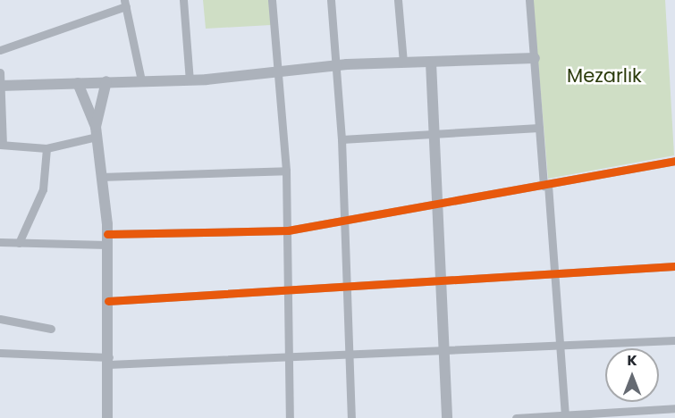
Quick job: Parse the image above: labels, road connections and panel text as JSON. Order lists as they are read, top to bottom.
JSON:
{
  "parks": ["Mezarlık"],
  "north": "top"
}
